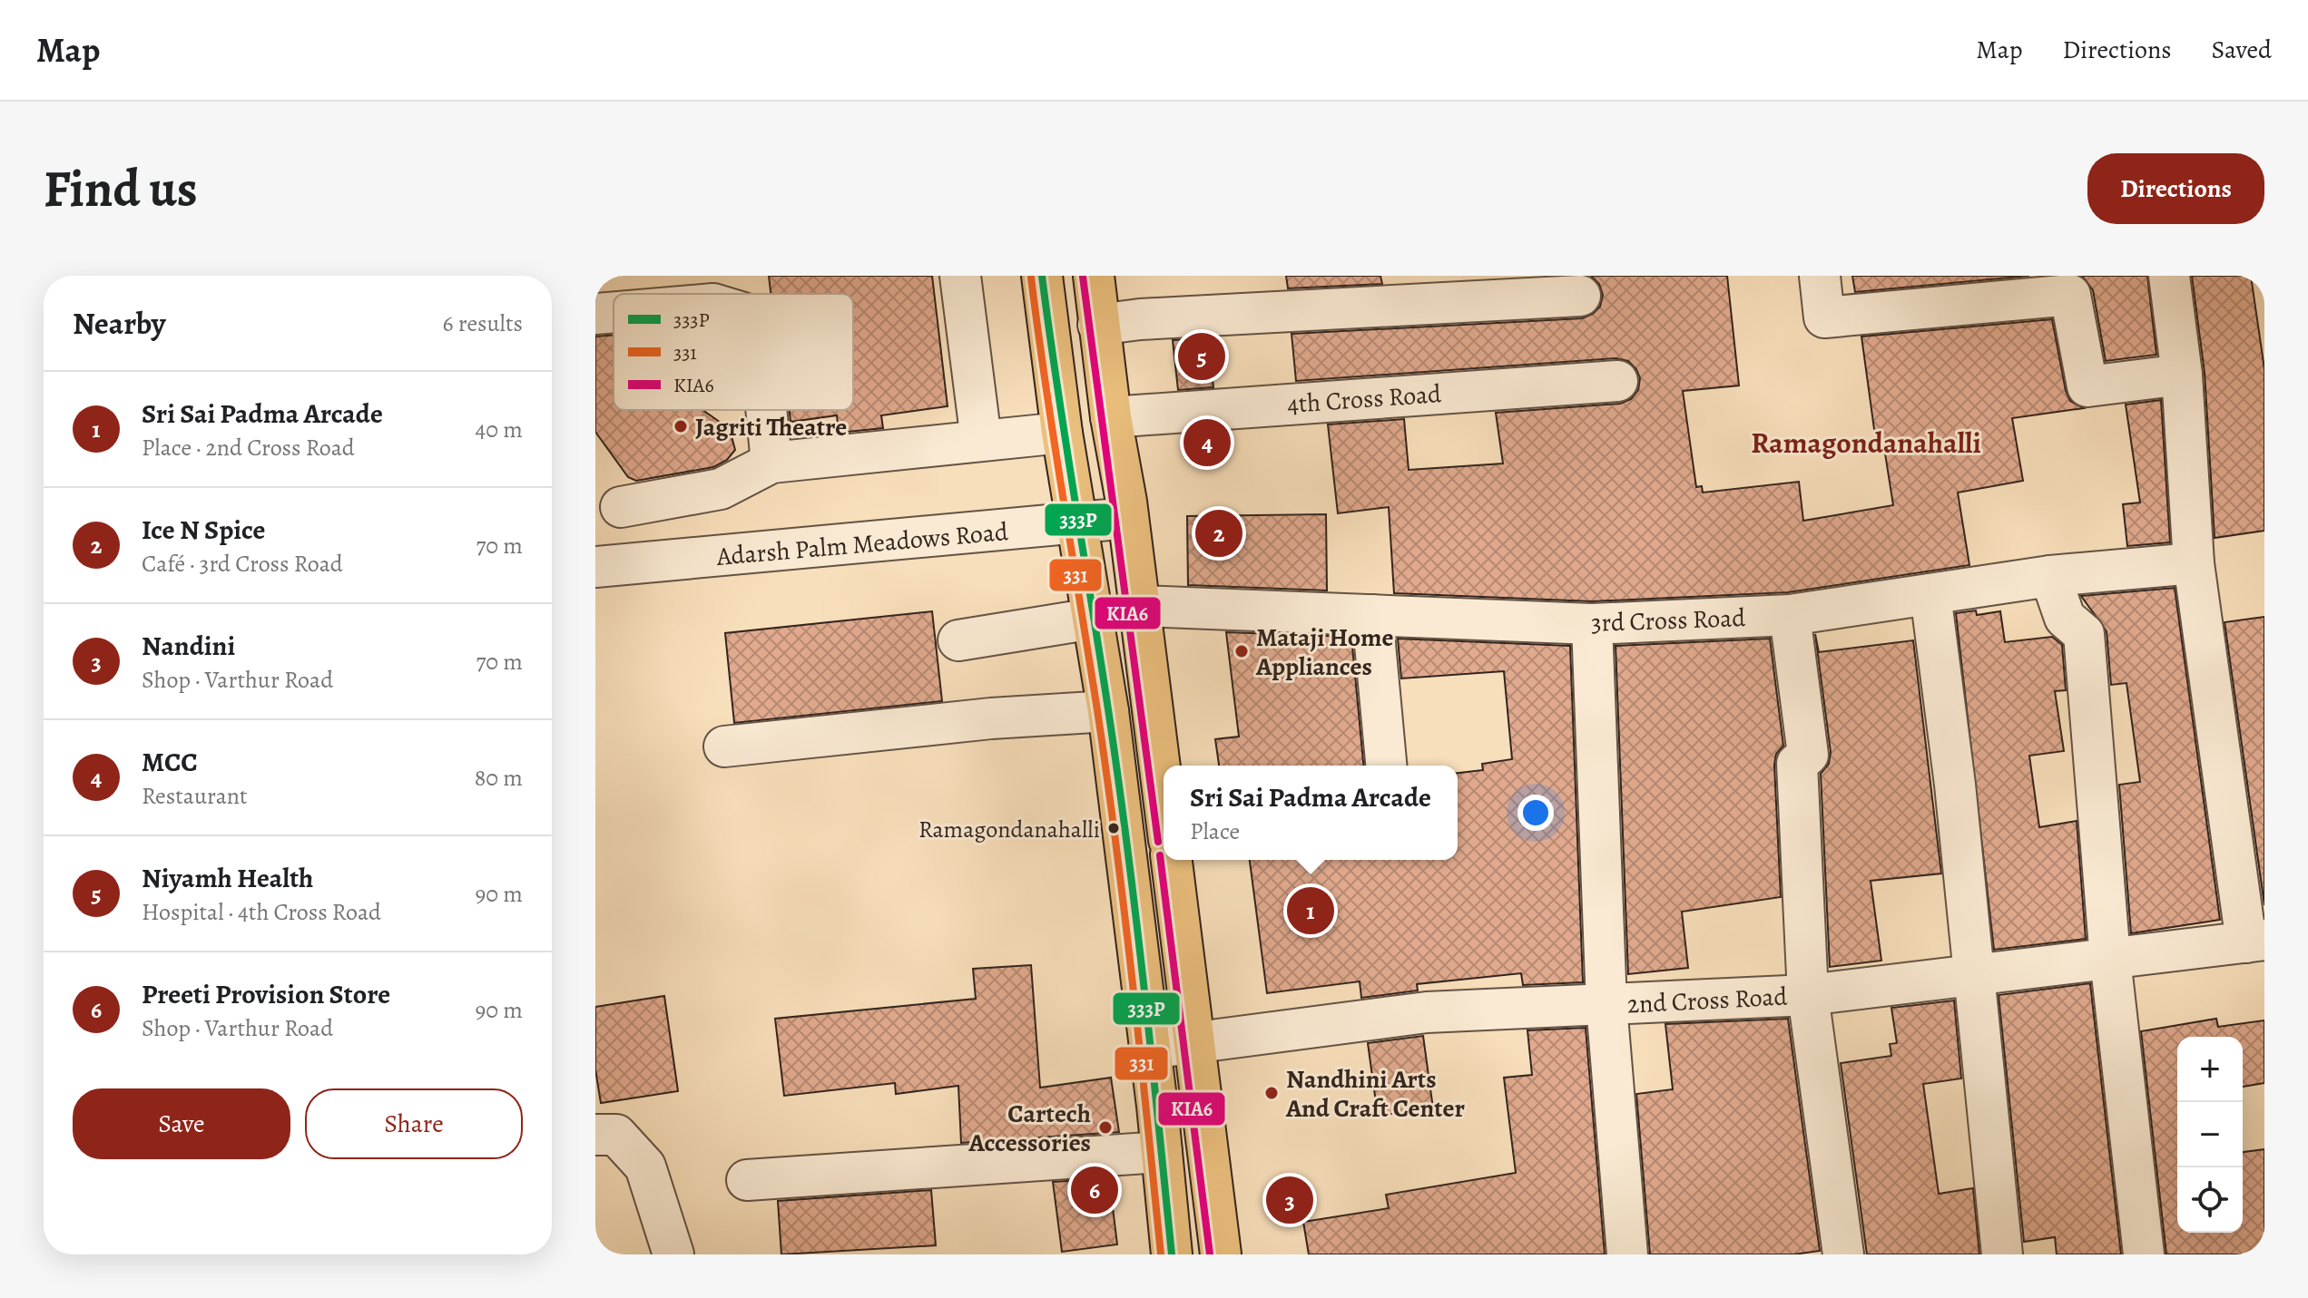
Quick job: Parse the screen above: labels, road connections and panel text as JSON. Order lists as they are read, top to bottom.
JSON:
{
  "streets": {
    "street": [
      "4th Cross Road",
      "Adarsh Palm Meadows Road",
      "3rd Cross Road",
      "2nd Cross Road"
    ]
  },
  "districts": ["Ramagondanahalli"],
  "places": [
    "Jagriti Theatre",
    "Mataji Home Appliances",
    "Ramagondanahalli",
    "Nandhini Arts And Craft Center",
    "Cartech Accessories"
  ],
  "lines": ["transit line 333P", "transit line KIA6", "transit line 331"],
  "legend": ["333P", "331", "KIA6"],
  "page": {
    "header": "Map",
    "nav": ["Map", "Directions", "Saved"],
    "buttons": [
      "Directions",
      ["Save", "Share"]
    ],
    "title": "Find us",
    "heading": ["Nearby", "6 results"],
    "pins": [
      "5",
      "4",
      "2",
      "1",
      "6",
      "3"
    ],
    "list": [
      {
        "mark": "1",
        "name": "Sri Sai Padma Arcade",
        "note": "Place · 2nd Cross Road",
        "value": "40 m"
      },
      {
        "mark": "2",
        "name": "Ice N Spice",
        "note": "Café · 3rd Cross Road",
        "value": "70 m"
      },
      {
        "mark": "3",
        "name": "Nandini",
        "note": "Shop · Varthur Road",
        "value": "70 m"
      },
      {
        "mark": "4",
        "name": "MCC",
        "note": "Restaurant",
        "value": "80 m"
      },
      {
        "mark": "5",
        "name": "Niyamh Health",
        "note": "Hospital · 4th Cross Road",
        "value": "90 m"
      },
      {
        "mark": "6",
        "name": "Preeti Provision Store",
        "note": "Shop · Varthur Road",
        "value": "90 m"
      }
    ],
    "popup": ["Sri Sai Padma Arcade", "Place"],
    "map_buttons": ["+", "−"]
  }
}
